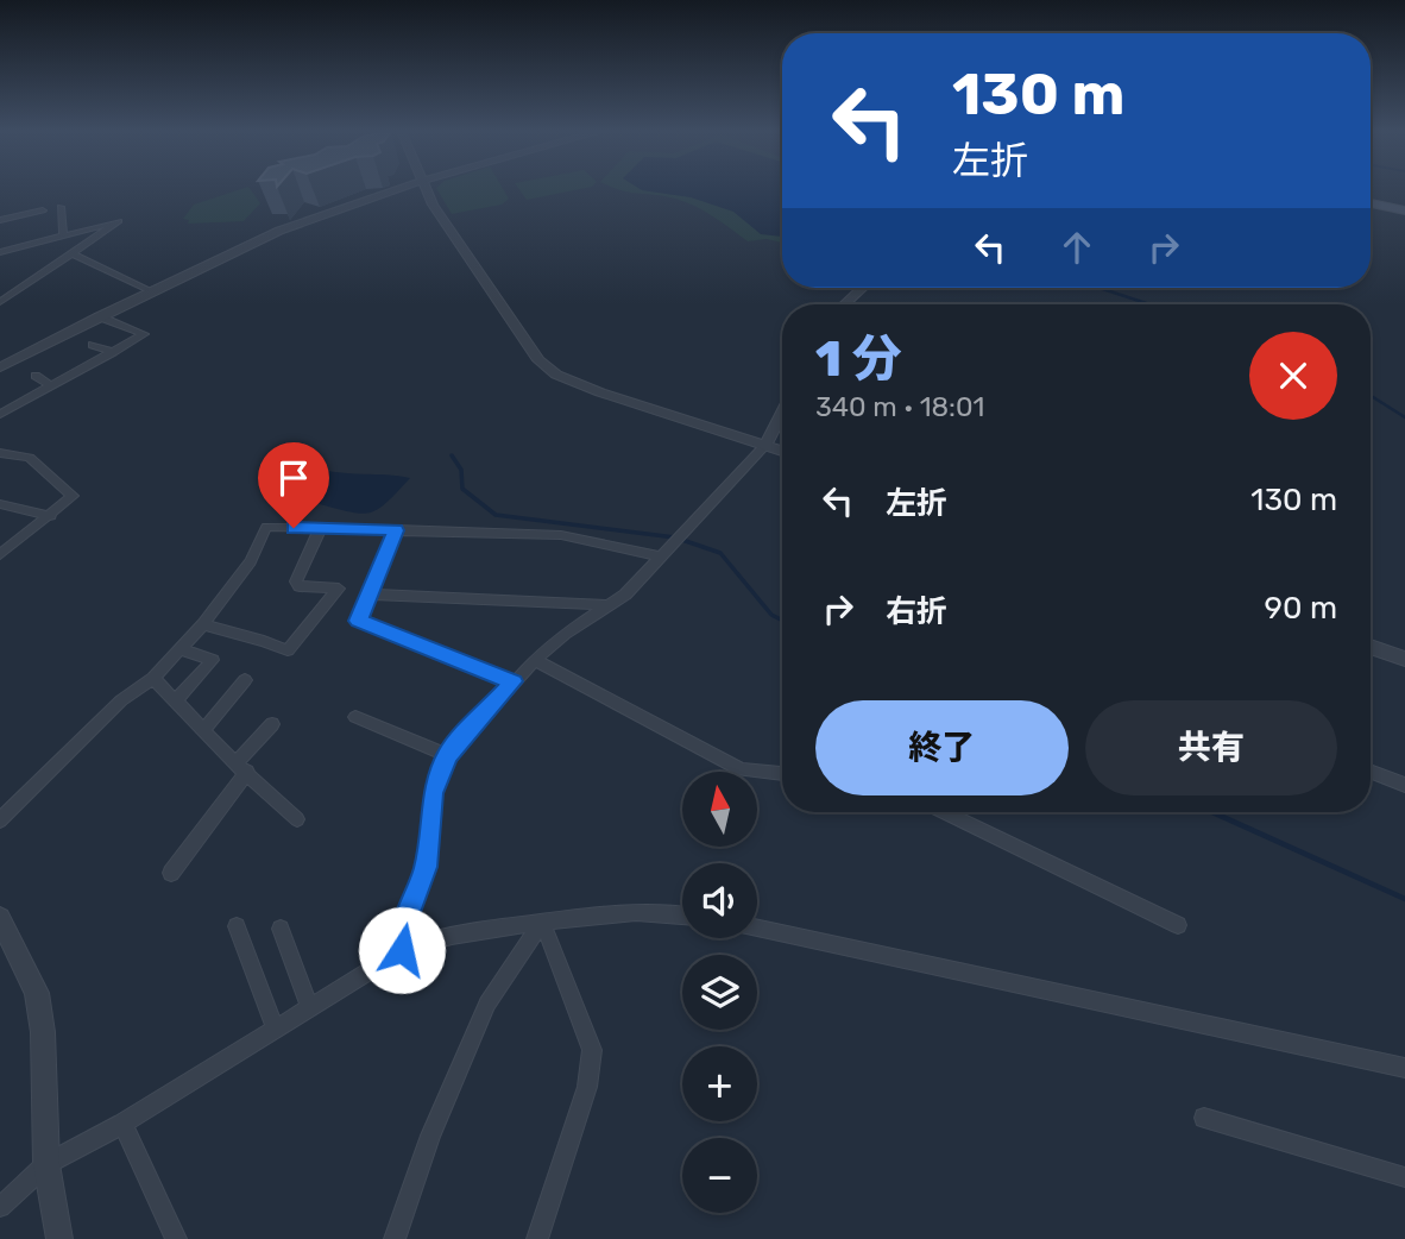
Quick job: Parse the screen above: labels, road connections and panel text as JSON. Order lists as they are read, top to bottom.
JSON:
{
  "north": "top",
  "page": {
    "turn": ["130 m", "左折"],
    "heading": ["1 分", "340 m · 18:01"],
    "list": [
      {
        "name": "左折",
        "value": "130 m"
      },
      {
        "name": "右折",
        "value": "90 m"
      }
    ],
    "buttons": ["終了", "共有"],
    "map_buttons": ["+", "−"]
  }
}
